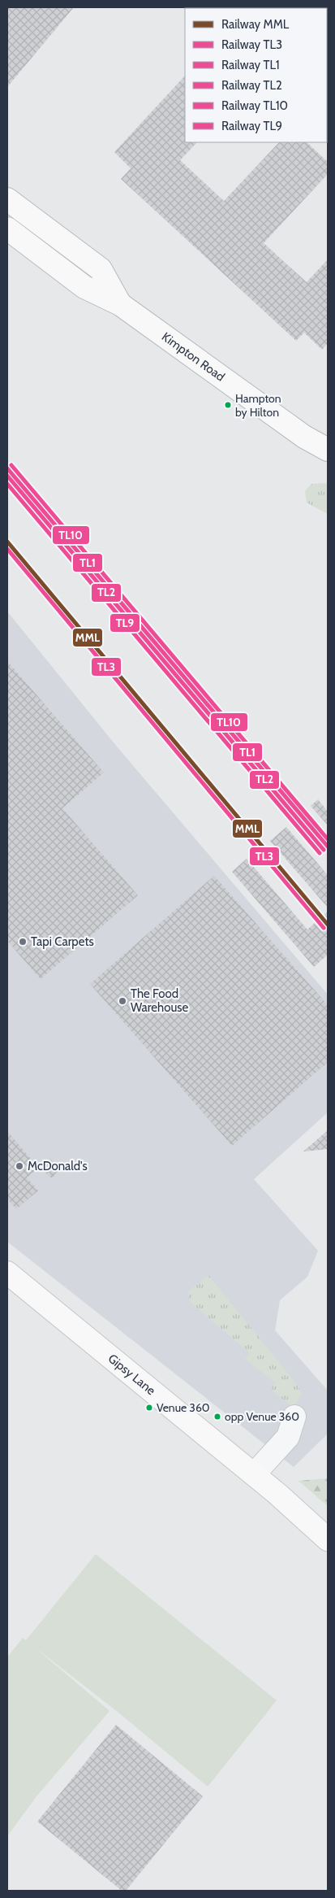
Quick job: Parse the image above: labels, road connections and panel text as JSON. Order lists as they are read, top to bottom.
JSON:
{
  "streets": {
    "main road": ["Kimpton Road", "Gipsy Lane"]
  },
  "places": [
    "Hampton by Hilton",
    "Tapi Carpets",
    "The Food Warehouse",
    "McDonald's",
    "Venue 360",
    "opp Venue 360"
  ],
  "lines": [
    "rail line TL10",
    "rail line TL1",
    "rail line TL2",
    "rail line TL9",
    "rail line MML",
    "rail line TL3"
  ],
  "legend": [
    "Railway MML",
    "Railway TL3",
    "Railway TL1",
    "Railway TL2",
    "Railway TL10",
    "Railway TL9"
  ]
}
